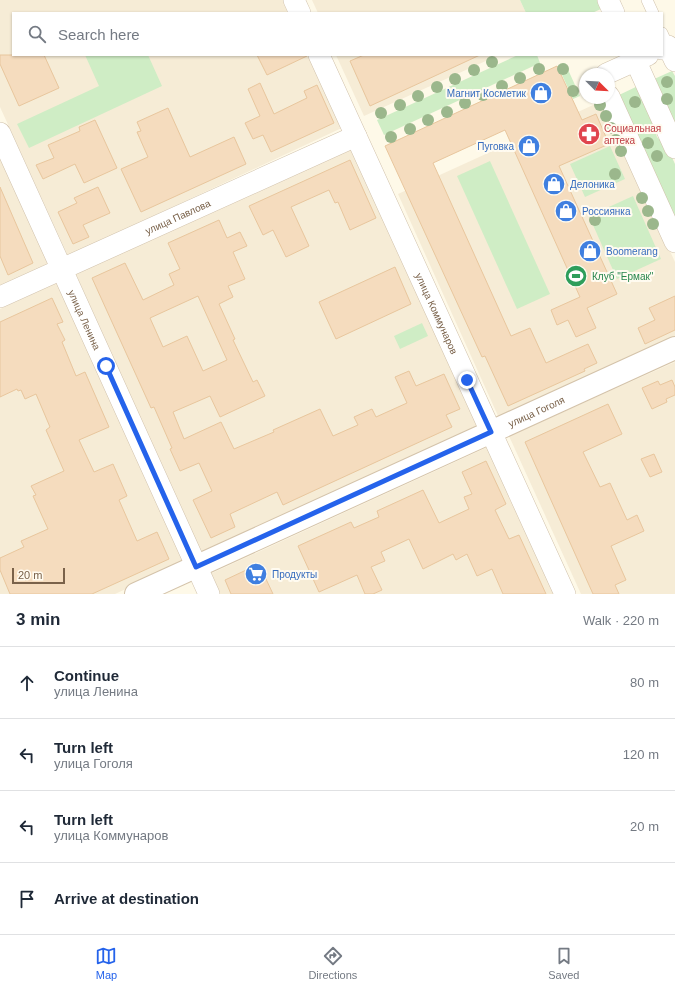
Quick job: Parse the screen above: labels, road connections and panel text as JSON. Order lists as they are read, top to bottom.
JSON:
{
  "streets": {
    "street": [
      "улица Павлова",
      "улица Коммунаров",
      "улица Ленина",
      "улица Гоголя"
    ]
  },
  "crossings": [
    ["улица Павлова", "улица Коммунаров"],
    ["улица Павлова", "улица Ленина"],
    ["улица Коммунаров", "улица Гоголя"],
    ["улица Ленина", "улица Гоголя"]
  ],
  "places": {
    "shop": [
      "Магнит Косметик",
      "Пуговка",
      "Делоника",
      "Россиянка",
      "Boomerang"
    ],
    "pharmacy": ["Социальная аптека"],
    "sports": ["Клуб \"Ермак\""],
    "supermarket": ["Продукты"]
  },
  "scale_bar": "20 m",
  "north": "bottom right",
  "page": {
    "search": "Search here",
    "scale": "20 m",
    "heading": ["3 min", "Walk · 220 m"],
    "list": [
      ["Continue", "улица Ленина", "80 m"],
      ["Turn left", "улица Гоголя", "120 m"],
      ["Turn left", "улица Коммунаров", "20 m"],
      "Arrive at destination"
    ],
    "nav": ["Map", "Directions", "Saved"]
  }
}
